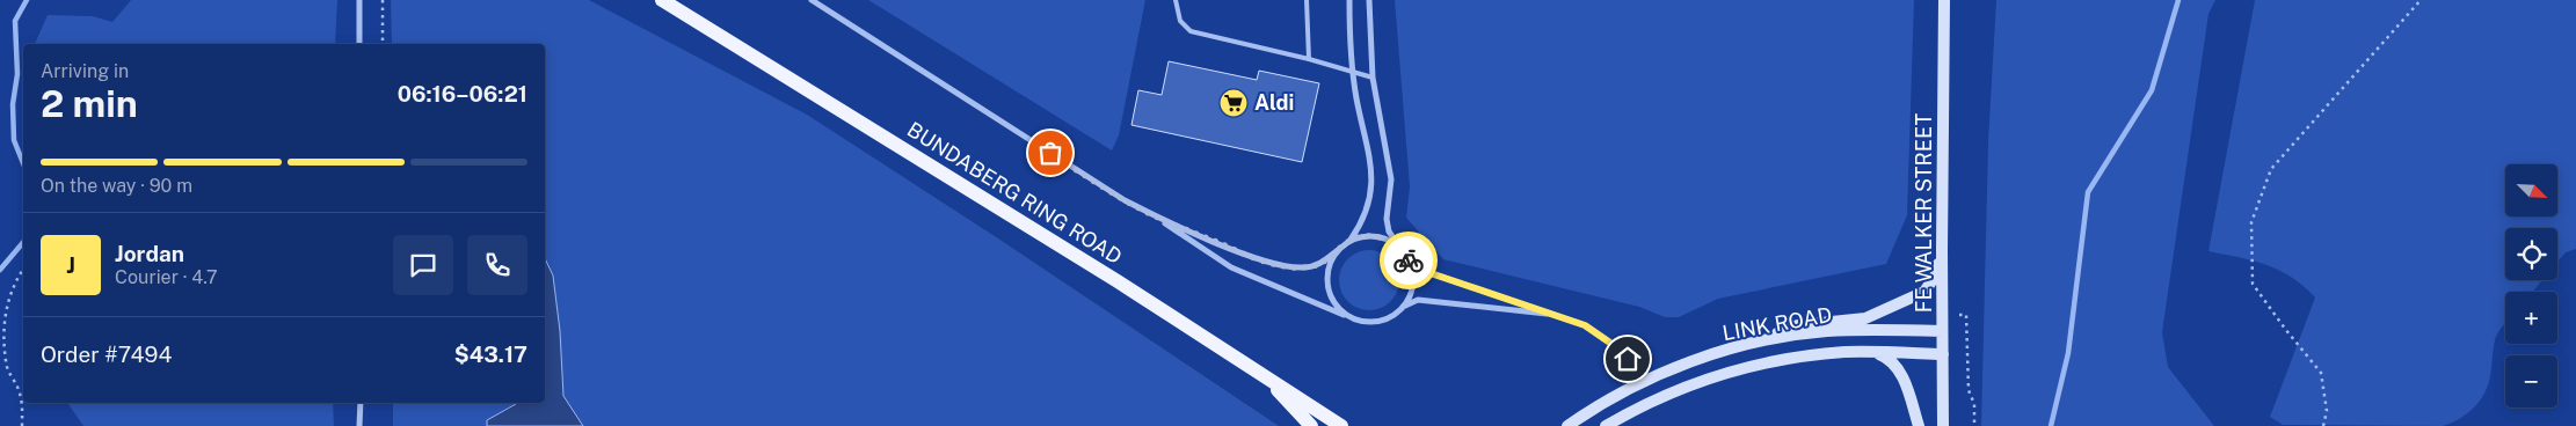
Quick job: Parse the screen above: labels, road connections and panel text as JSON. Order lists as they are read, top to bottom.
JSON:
{
  "streets": {
    "main road": ["BUNDABERG RING ROAD", "FE WALKER STREET", "LINK ROAD"]
  },
  "crossings": [
    ["FE WALKER STREET", "LINK ROAD"]
  ],
  "places": {
    "supermarket": ["Aldi"]
  },
  "north": "bottom right",
  "page": {
    "heading": ["2 min", "Arriving in", "06:16–06:21"],
    "panel": [
      "Jordan",
      "Courier · 4.7",
      "Order #7494",
      "$43.17"
    ],
    "bar": "On the way · 90 m",
    "map_buttons": ["+", "−"],
    "round": "J"
  }
}
